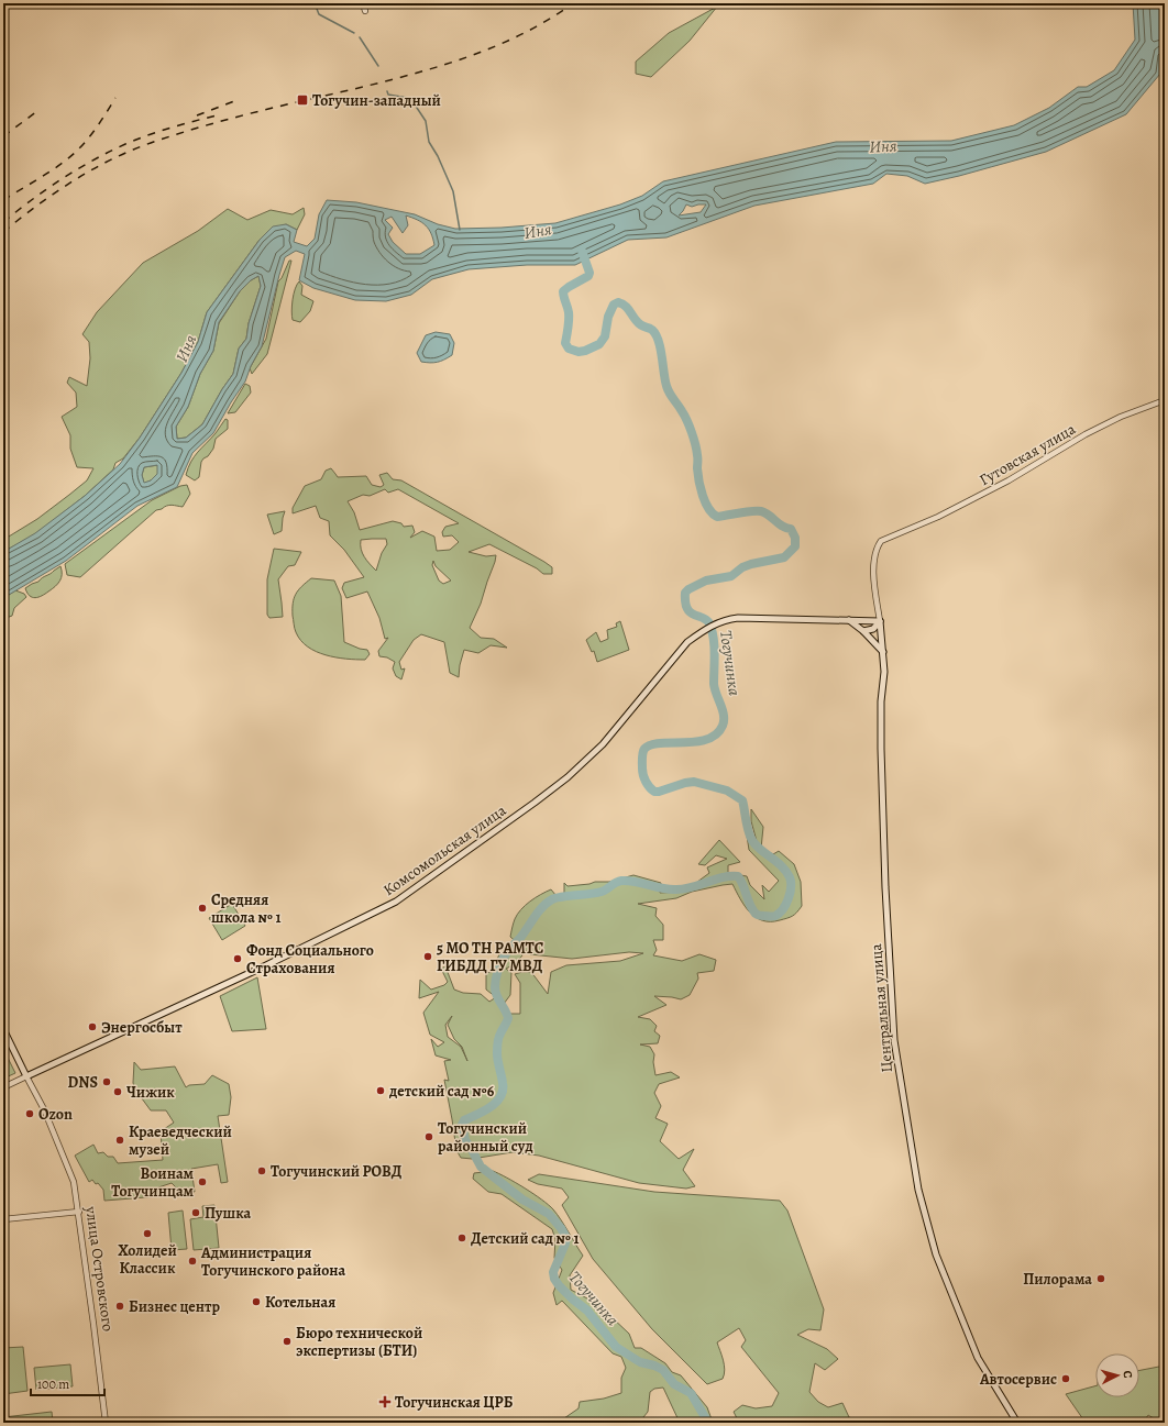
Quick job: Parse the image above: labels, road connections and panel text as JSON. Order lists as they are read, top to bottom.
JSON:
{
  "streets": {
    "main road": ["Комсомольская улица", "Центральная улица", "улица Островского"],
    "street": ["Гутовская улица"]
  },
  "crossings": [
    ["Гутовская улица", "Комсомольская улица"],
    ["Гутовская улица", "Центральная улица"],
    ["Комсомольская улица", "Центральная улица"],
    ["Комсомольская улица", "улица Островского"]
  ],
  "water": ["Иня", "Тогучинка"],
  "places": {
    "transit": ["Тогучин-западный"],
    "other": [
      "Средняя школа № 1",
      "5 МО ТН РАМТС ГИБДД ГУ МВД",
      "Фонд Социального Страхования",
      "Энергосбыт",
      "DNS",
      "детский сад №6",
      "Чижик",
      "Ozon",
      "Тогучинский районный суд",
      "Краеведческий музей",
      "Тогучинский РОВД",
      "Воинам Тогучинцам",
      "Пушка",
      "Холидей Классик",
      "Детский сад № 1",
      "Администрация Тогучинского района",
      "Пилорама",
      "Котельная",
      "Бизнес центр",
      "Бюро технической экспертизы (БТИ)",
      "Автосервис"
    ],
    "health": ["Тогучинская ЦРБ"]
  },
  "scale_bar": "100 m",
  "north": "right"
}
